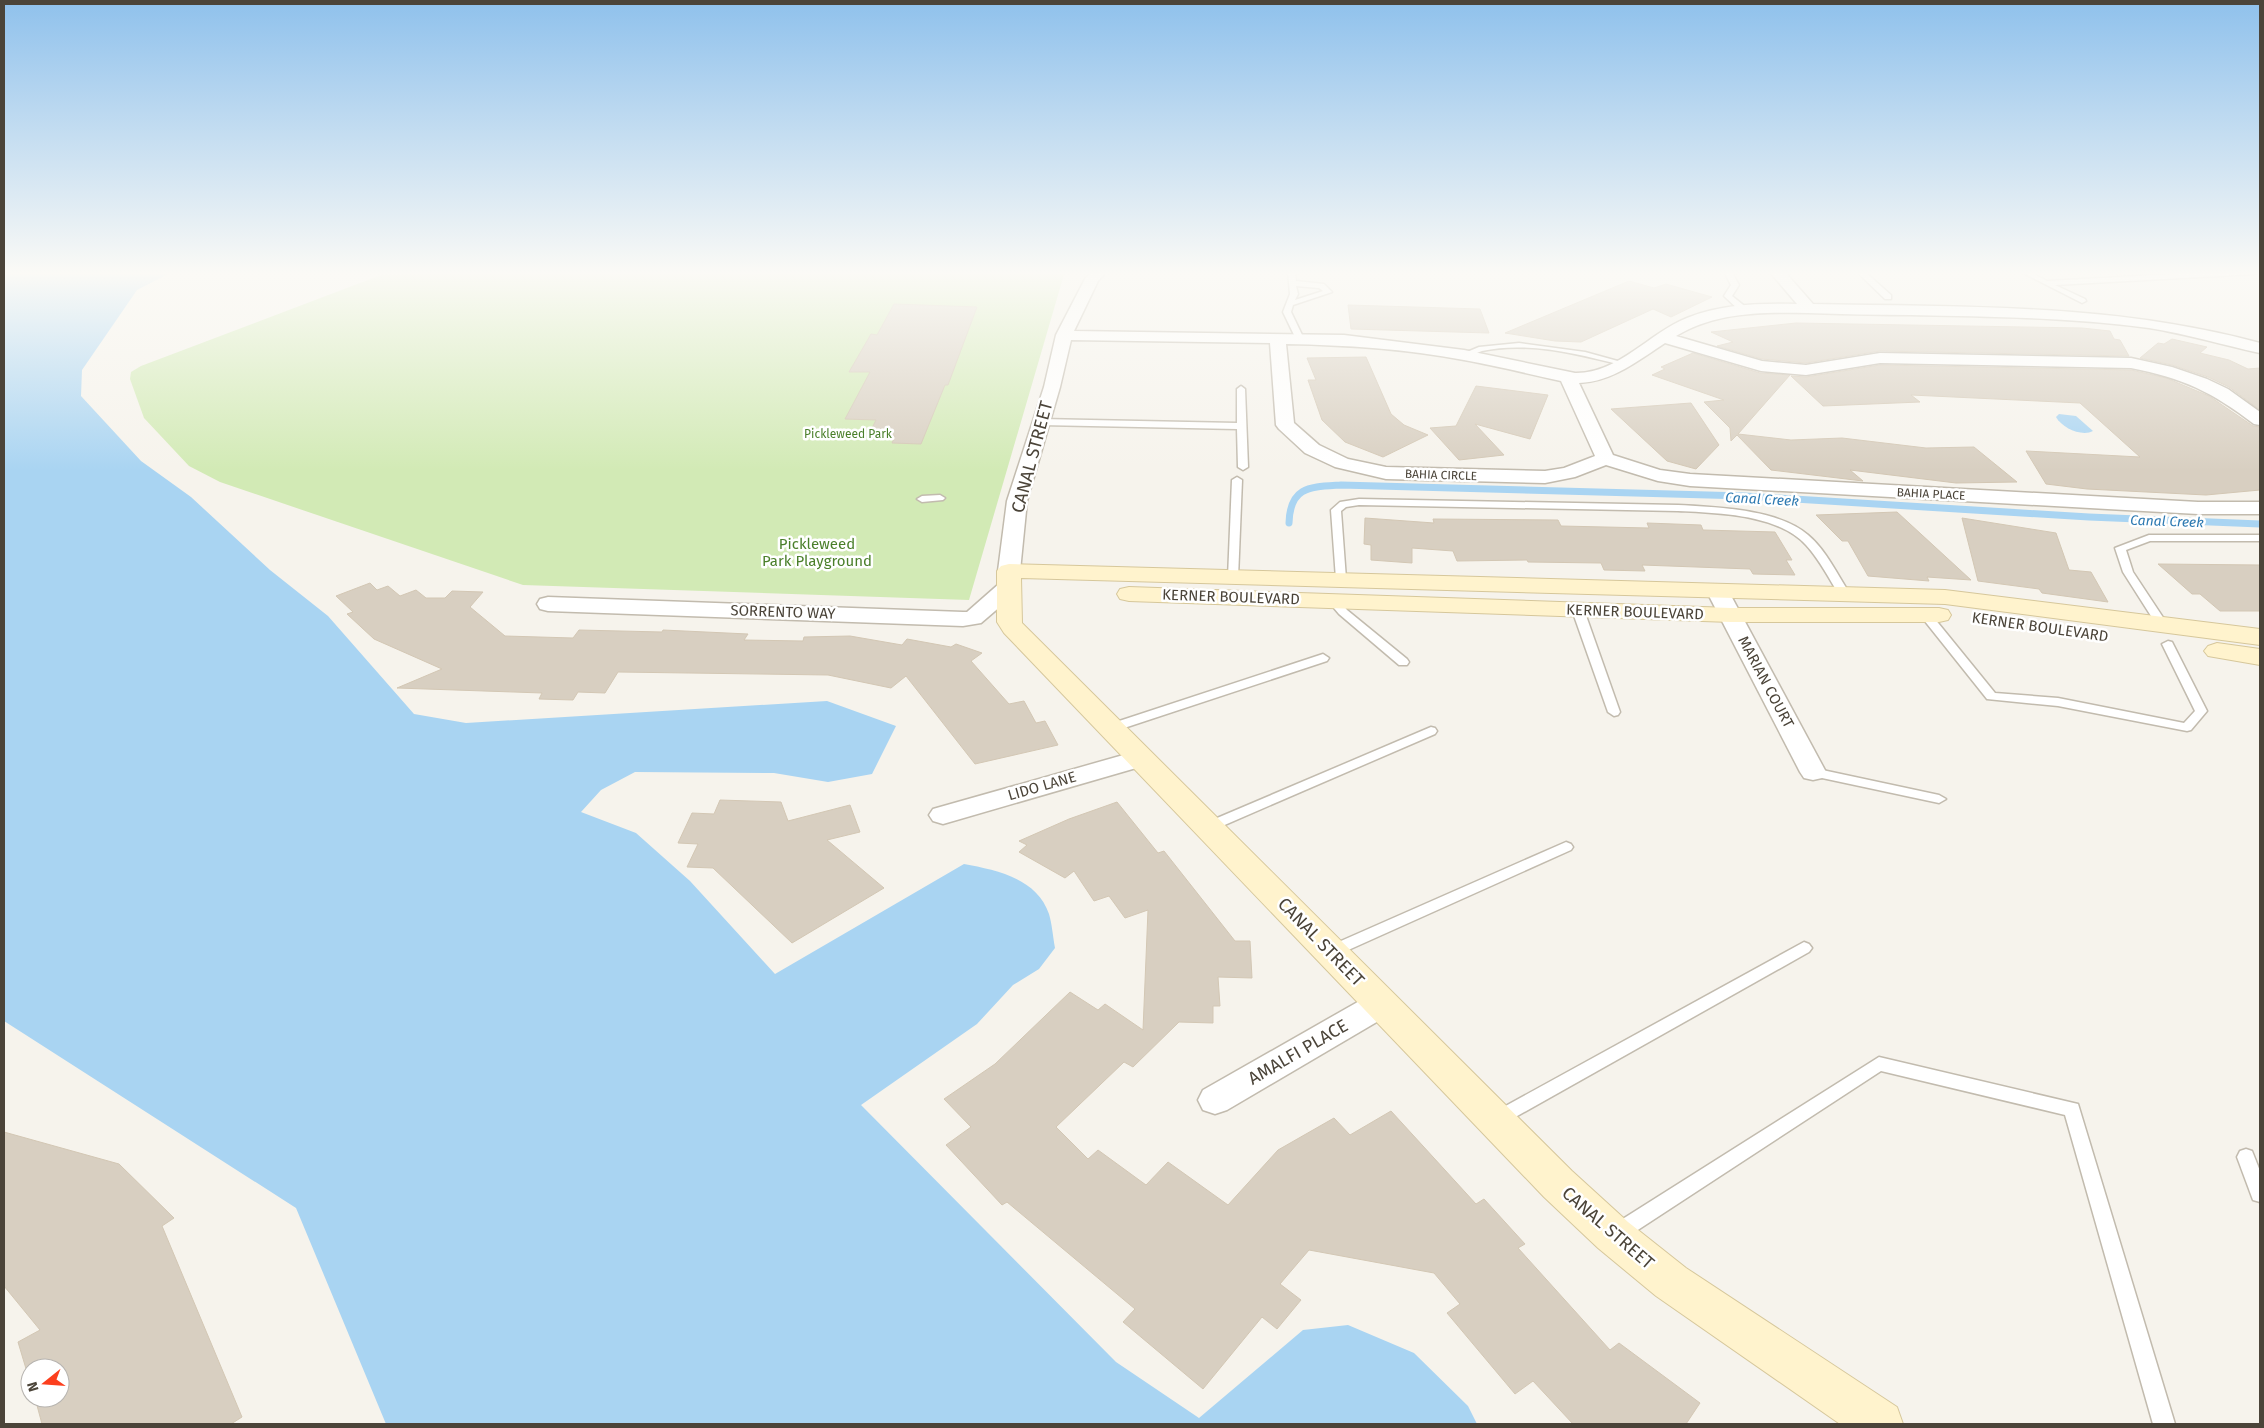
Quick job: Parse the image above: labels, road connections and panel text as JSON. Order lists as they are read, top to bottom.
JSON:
{
  "streets": {
    "street": [
      "CANAL STREET",
      "BAHIA CIRCLE",
      "BAHIA PLACE",
      "KERNER BOULEVARD",
      "SORRENTO WAY",
      "MARIAN COURT",
      "LIDO LANE",
      "AMALFI PLACE"
    ]
  },
  "crossings": [
    ["CANAL STREET", "KERNER BOULEVARD"],
    ["CANAL STREET", "SORRENTO WAY"],
    ["CANAL STREET", "LIDO LANE"],
    ["CANAL STREET", "AMALFI PLACE"],
    ["BAHIA CIRCLE", "BAHIA PLACE"],
    ["KERNER BOULEVARD", "SORRENTO WAY"],
    ["KERNER BOULEVARD", "MARIAN COURT"]
  ],
  "water": ["Canal Creek"],
  "parks": ["Pickleweed Park", "Pickleweed Park Playground"],
  "north": "left"
}
